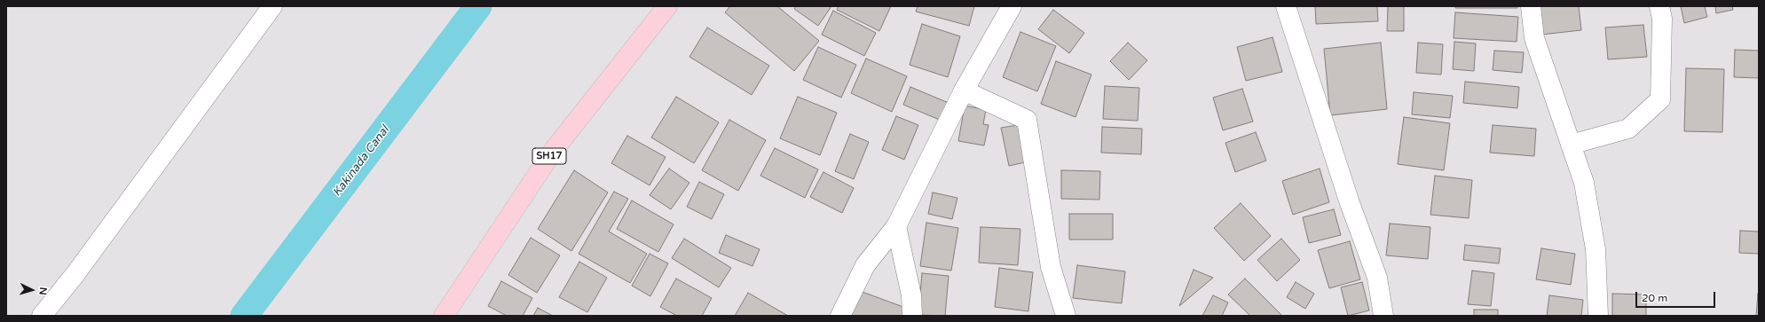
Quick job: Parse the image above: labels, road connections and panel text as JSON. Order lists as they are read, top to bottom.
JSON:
{
  "streets": {
    "main road": ["SH17"]
  },
  "water": ["Kakinada Canal"],
  "scale_bar": "20 m",
  "north": "right"
}
